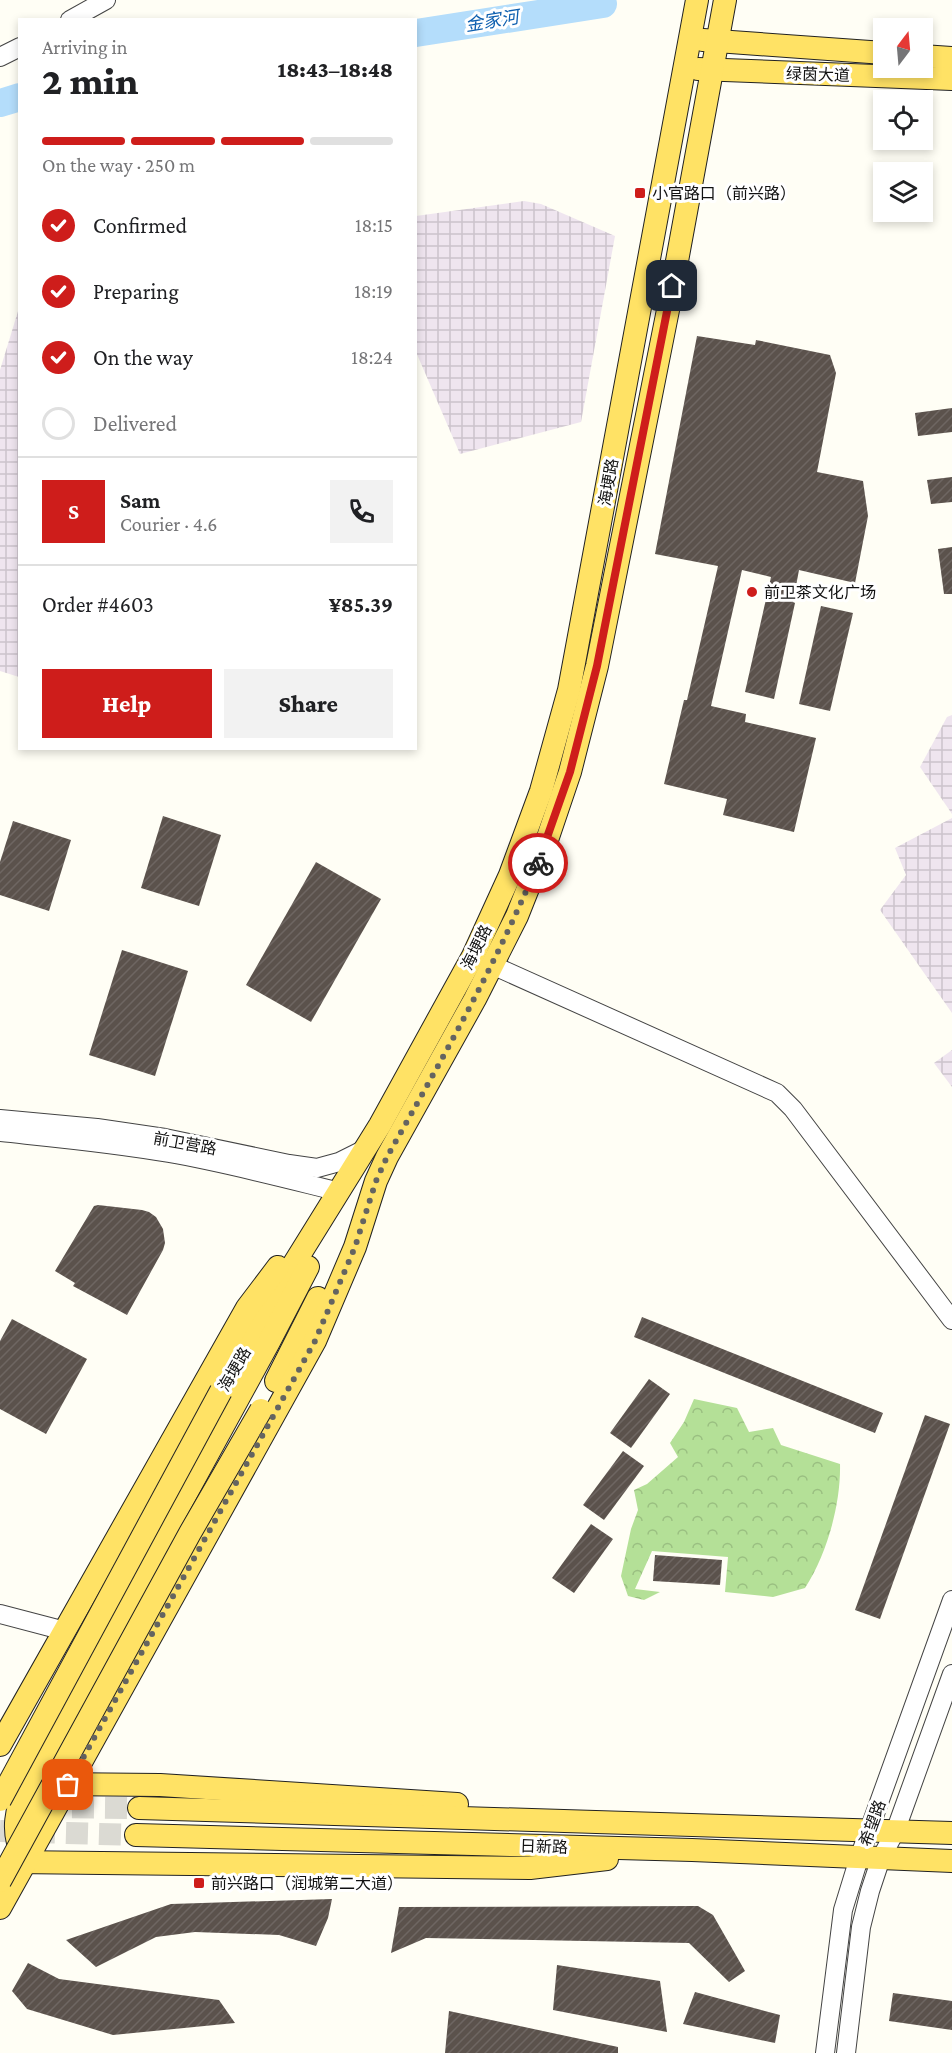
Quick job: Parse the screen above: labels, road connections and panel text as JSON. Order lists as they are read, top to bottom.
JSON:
{
  "streets": {
    "main road": ["绿茵大道", "海埂路", "日新路"],
    "street": ["前卫营路", "希望路"]
  },
  "crossings": [
    ["绿茵大道", "海埂路"],
    ["海埂路", "前卫营路"],
    ["希望路", "日新路"]
  ],
  "water": ["金家河"],
  "places": {
    "transit": ["小官路口（前兴路）", "前兴路口（润城第二大道）"],
    "other": ["前卫茶文化广场"]
  },
  "north": "top",
  "page": {
    "heading": ["2 min", "Arriving in", "18:43–18:48"],
    "panel": [
      "Sam",
      "Courier · 4.6",
      "Order #4603",
      "¥85.39"
    ],
    "bar": "On the way · 250 m",
    "list": [
      ["Confirmed", "18:15"],
      ["Preparing", "18:19"],
      ["On the way", "18:24"],
      "Delivered"
    ],
    "round": "S",
    "buttons": ["Help", "Share"]
  }
}
